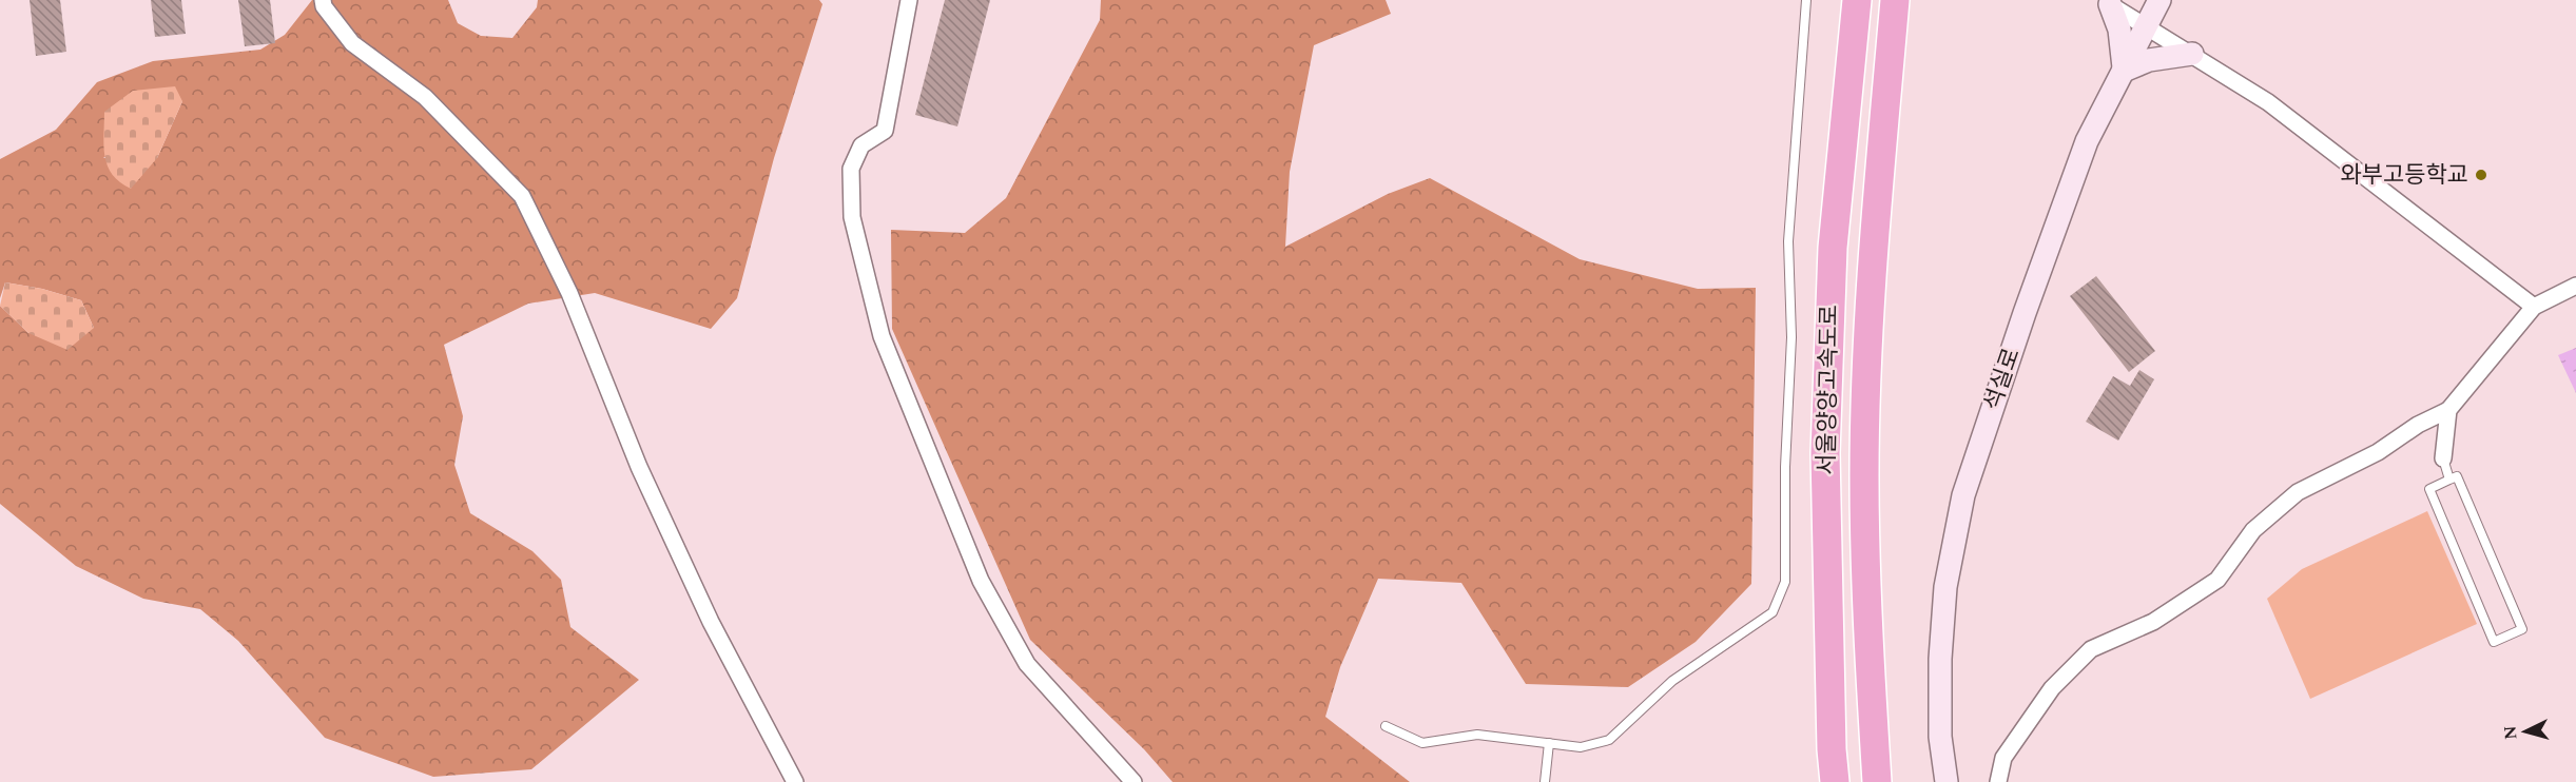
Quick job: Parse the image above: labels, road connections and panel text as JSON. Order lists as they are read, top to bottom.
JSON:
{
  "streets": {
    "highway": ["서울양양고속도로"],
    "main road": ["석실로"]
  },
  "places": ["와부고등학교"],
  "north": "left"
}
